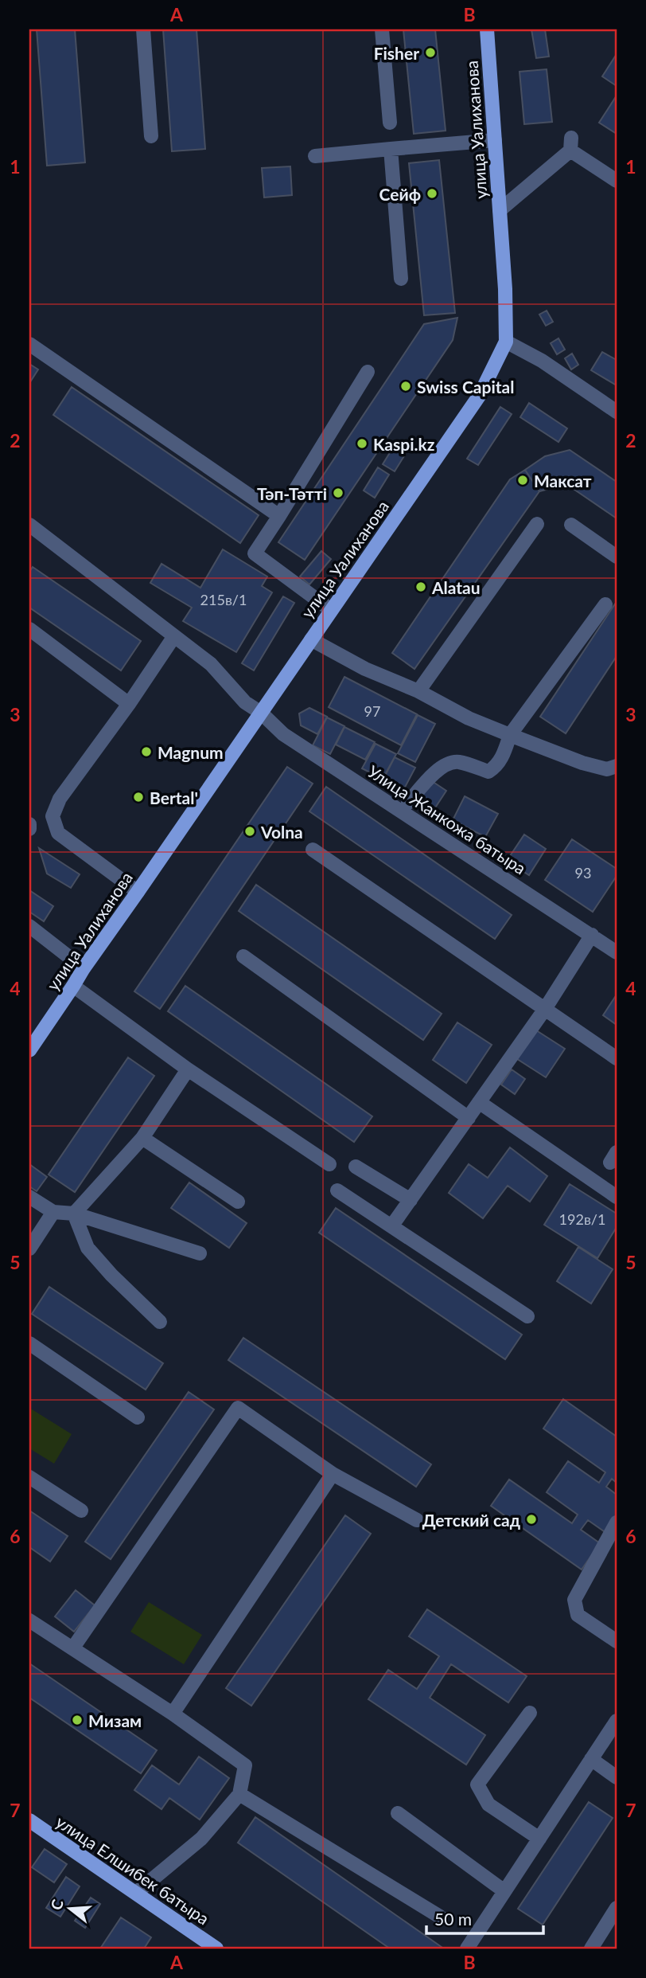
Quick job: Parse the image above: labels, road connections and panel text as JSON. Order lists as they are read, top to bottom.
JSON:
{
  "streets": {
    "main road": ["улица Уалиханова", "улица Елшибек батыра"],
    "street": ["Улица Жанкожа батыра"]
  },
  "crossings": [
    ["улица Уалиханова", "Улица Жанкожа батыра"]
  ],
  "places": [
    "Fisher",
    "Сейф",
    "Swiss Capital",
    "Kaspi.kz",
    "Максат",
    "Тәп-Тәтті",
    "Alatau",
    "Magnum",
    "Bertal'",
    "Volna",
    "Детский сад",
    "Мизам"
  ],
  "house_numbers": [
    "215в/1",
    "97",
    "93",
    "192в/1"
  ],
  "scale_bar": "50 m",
  "north": "left",
  "grid": {
    "columns": ["A", "B"],
    "rows": [
      "1",
      "2",
      "3",
      "4",
      "5",
      "6",
      "7"
    ]
  }
}
